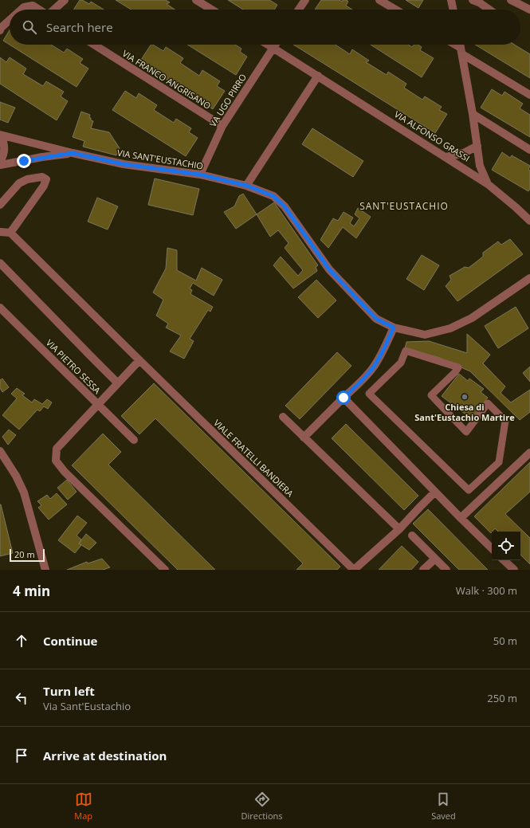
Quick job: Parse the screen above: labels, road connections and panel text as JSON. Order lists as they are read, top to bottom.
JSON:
{
  "streets": {
    "street": [
      "VIA FRANCO ANGRISANO",
      "VA UGO PIRRO",
      "VIA ALFONSO GRASSI",
      "VIA SANT'EUSTACHIO",
      "VIA PIETRO SESSA",
      "VIALE FRATELLI BANDIERA"
    ]
  },
  "crossings": [
    ["VIA FRANCO ANGRISANO", "VA UGO PIRRO"],
    ["VA UGO PIRRO", "VIA ALFONSO GRASSI"],
    ["VA UGO PIRRO", "VIA SANT'EUSTACHIO"]
  ],
  "districts": ["SANT'EUSTACHIO"],
  "places": ["Chiesa di Sant'Eustachio Martire"],
  "scale_bar": "20 m",
  "page": {
    "search": "Search here",
    "scale": "20 m",
    "heading": ["4 min", "Walk · 300 m"],
    "list": [
      ["Continue", "50 m"],
      ["Turn left", "Via Sant'Eustachio", "250 m"],
      "Arrive at destination"
    ],
    "nav": ["Map", "Directions", "Saved"]
  }
}
